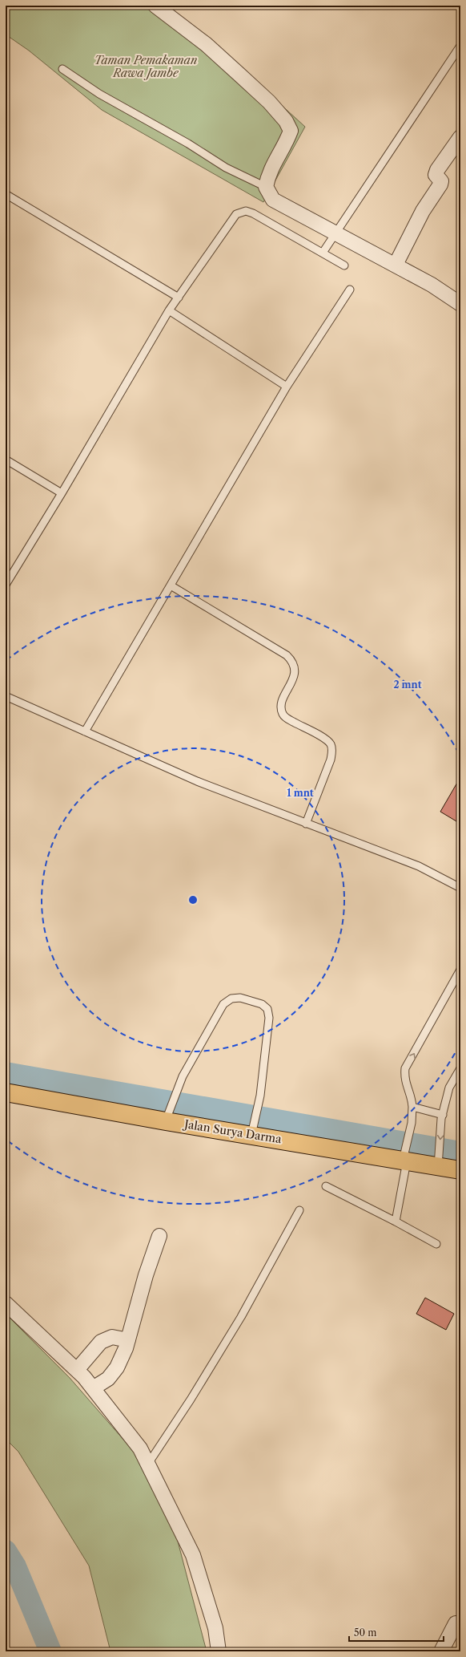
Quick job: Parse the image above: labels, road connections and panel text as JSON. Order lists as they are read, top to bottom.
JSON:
{
  "streets": {
    "main road": ["Jalan Surya Darma"]
  },
  "parks": ["Taman Pemakaman Rawa Jambe"],
  "scale_bar": "50 m",
  "rings": ["2 mnt", "1 mnt"]
}
